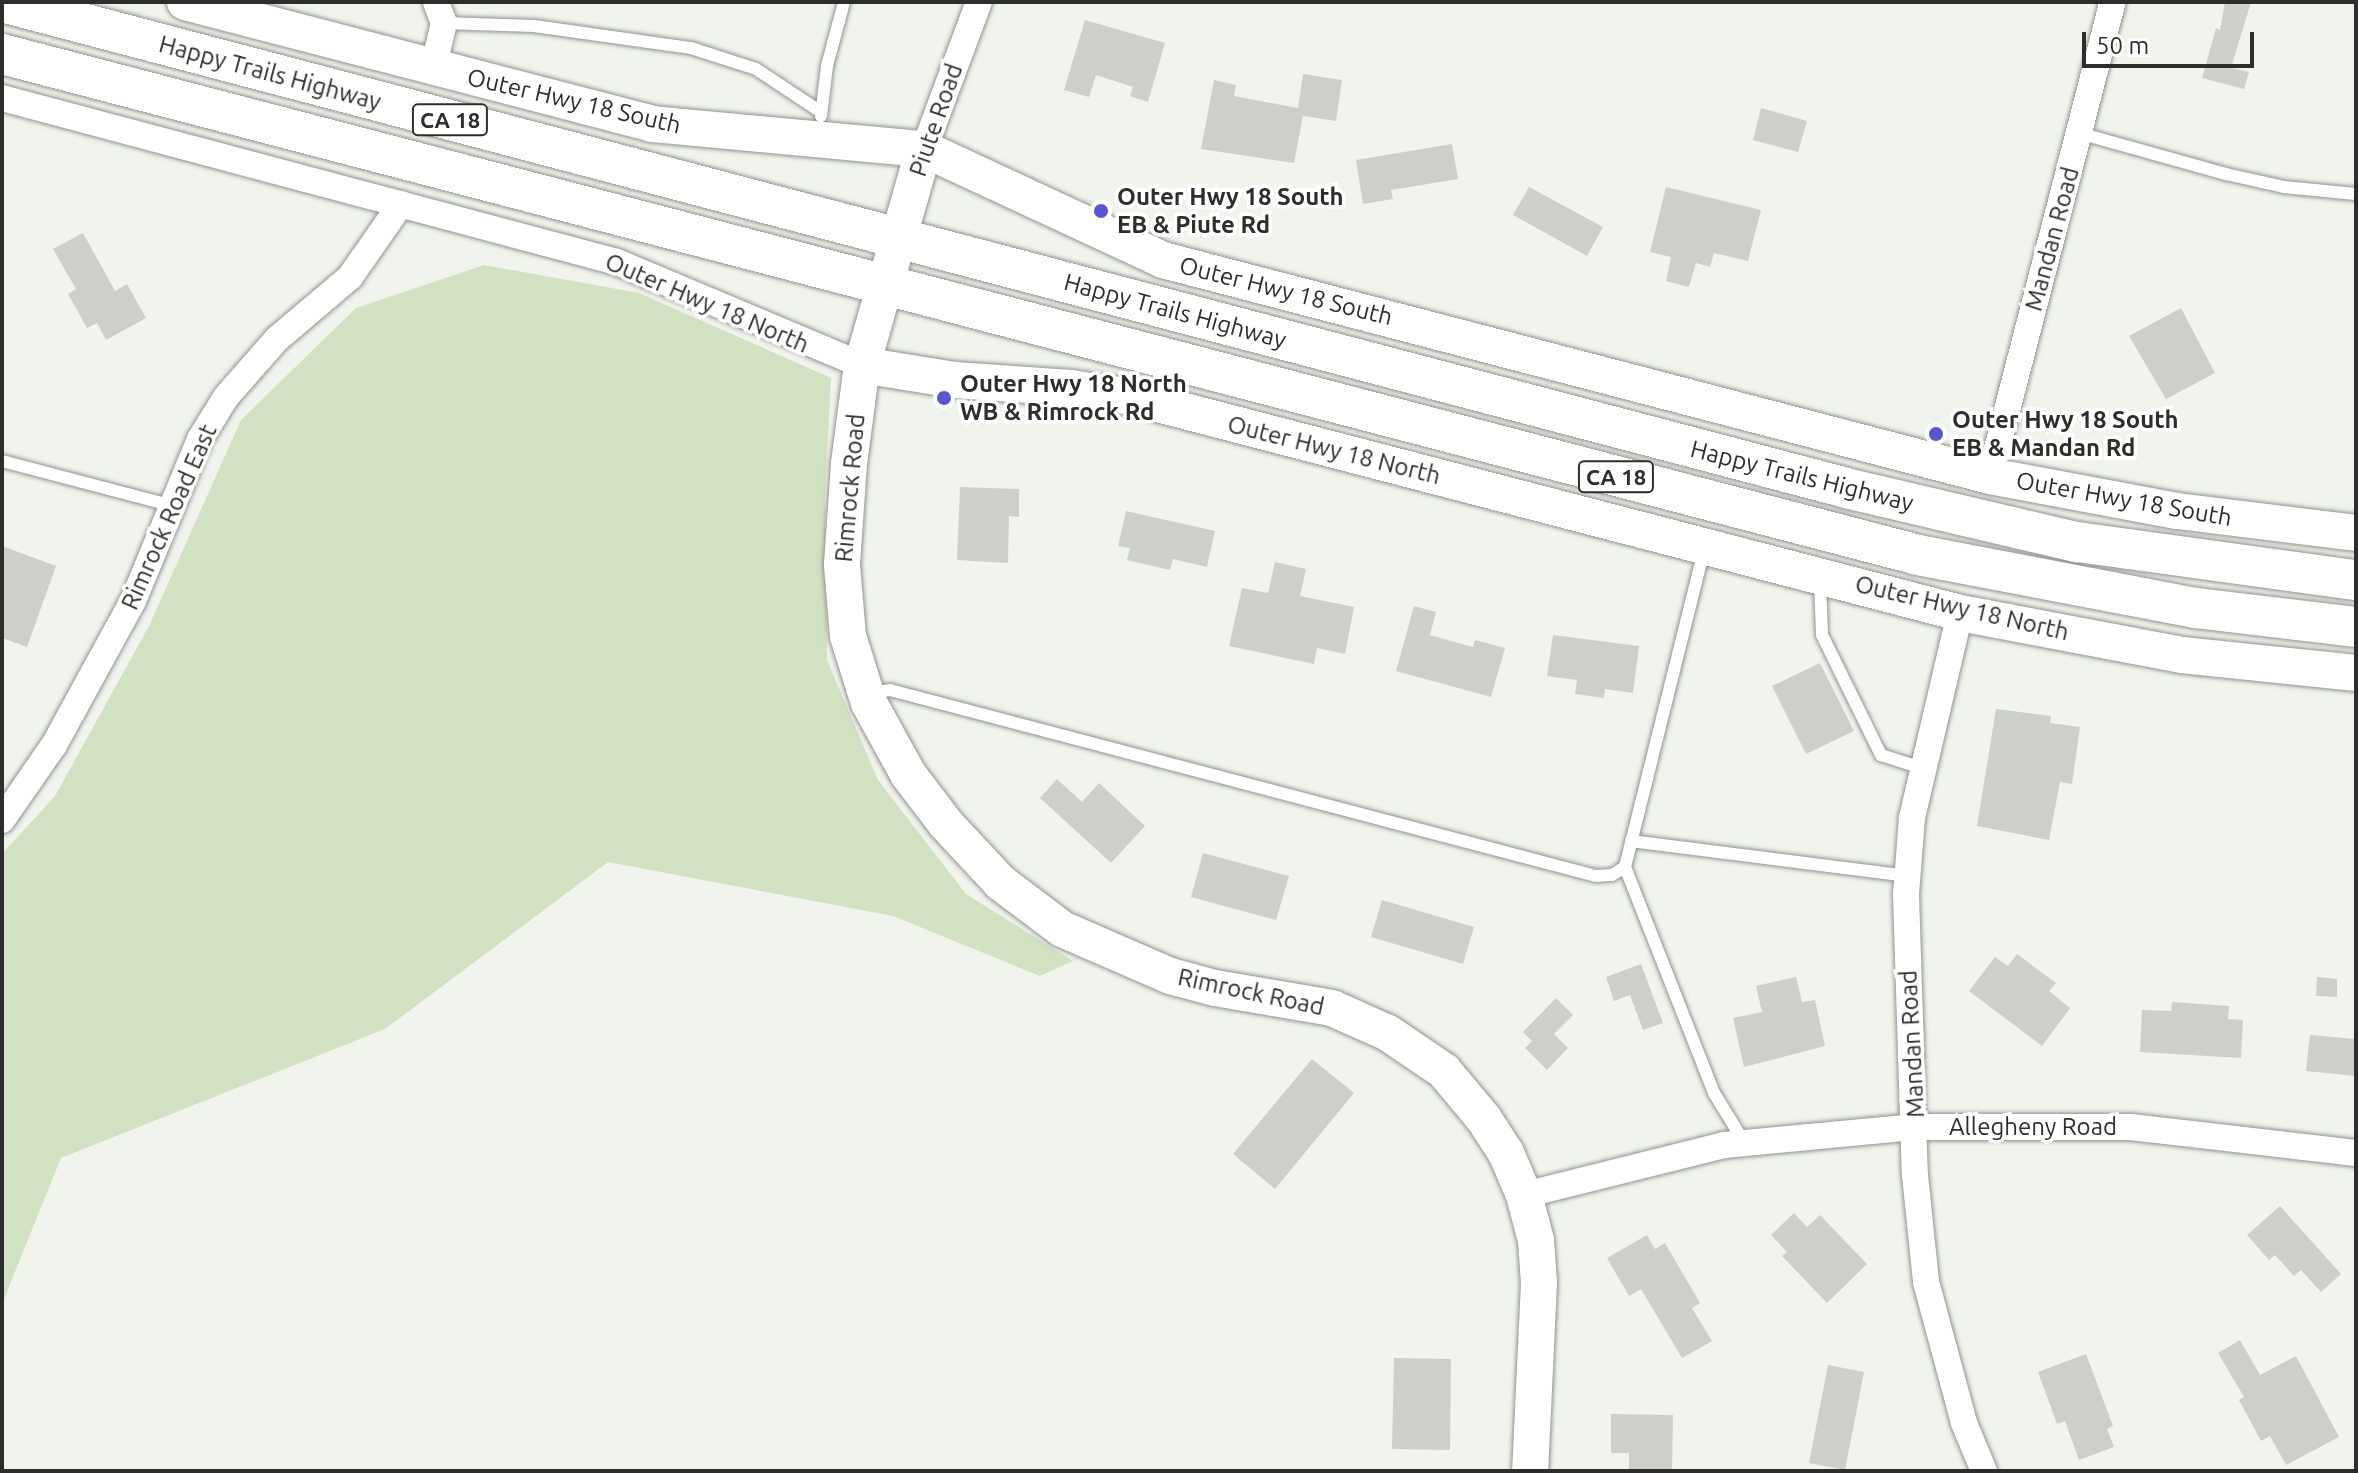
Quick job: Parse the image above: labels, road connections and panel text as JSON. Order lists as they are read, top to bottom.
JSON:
{
  "streets": {
    "main road": ["Happy Trails Highway", "CA 18"],
    "street": [
      "Outer Hwy 18 South",
      "Piute Road",
      "Mandan Road",
      "Outer Hwy 18 North",
      "Rimrock Road",
      "Rimrock Road East",
      "Allegheny Road"
    ]
  },
  "crossings": [
    ["Happy Trails Highway", "Piute Road"],
    ["Happy Trails Highway", "Rimrock Road"],
    ["Outer Hwy 18 South", "Piute Road"],
    ["Outer Hwy 18 South", "Mandan Road"],
    ["Piute Road", "Rimrock Road"],
    ["Mandan Road", "Outer Hwy 18 North"],
    ["Mandan Road", "Allegheny Road"],
    ["Outer Hwy 18 North", "Rimrock Road"],
    ["Outer Hwy 18 North", "Rimrock Road East"],
    ["Rimrock Road", "Allegheny Road"]
  ],
  "places": ["Outer Hwy 18 South EB & Piute Rd", "Outer Hwy 18 North WB & Rimrock Rd", "Outer Hwy 18 South EB & Mandan Rd"],
  "scale_bar": "50 m"
}
